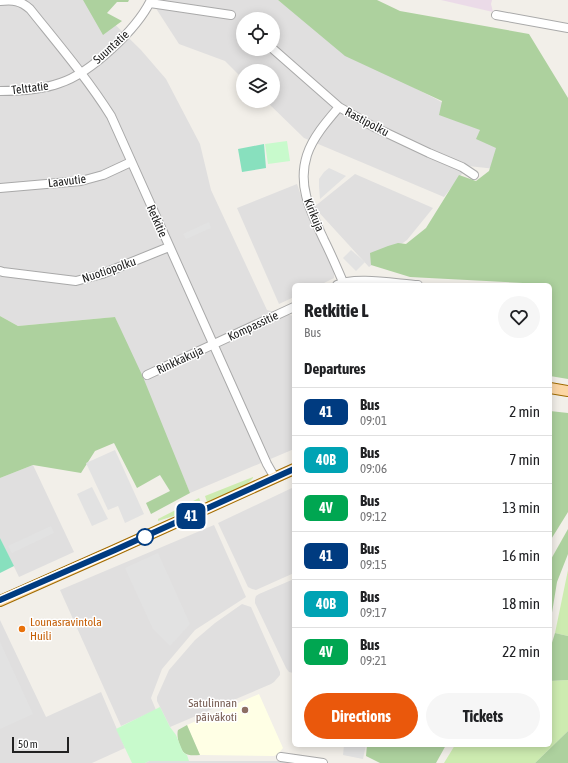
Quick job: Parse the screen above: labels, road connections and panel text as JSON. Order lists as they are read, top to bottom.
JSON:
{
  "streets": {
    "street": [
      "Suuntatie",
      "Telttatie",
      "Rastipolku",
      "Laavutie",
      "Kirikuja",
      "Retkitie",
      "Nuotiopolku",
      "Kompassitie",
      "Rinkkakuja"
    ]
  },
  "crossings": [
    ["Suuntatie", "Telttatie"],
    ["Suuntatie", "Retkitie"],
    ["Telttatie", "Retkitie"],
    ["Rastipolku", "Kirikuja"],
    ["Laavutie", "Retkitie"],
    ["Retkitie", "Nuotiopolku"],
    ["Retkitie", "Kompassitie"],
    ["Retkitie", "Rinkkakuja"],
    ["Kompassitie", "Rinkkakuja"]
  ],
  "places": ["Lounasravintola Huili", "Satulinnan päiväkoti"],
  "lines": ["bus line 41"],
  "scale_bar": "50 m",
  "page": {
    "on_map": "41",
    "heading": [
      ["Retkitie L", "Bus"],
      "Departures"
    ],
    "list": [
      {
        "mark": "41",
        "name": "Bus",
        "note": "09:01",
        "value": "2 min"
      },
      {
        "mark": "40B",
        "name": "Bus",
        "note": "09:06",
        "value": "7 min"
      },
      {
        "mark": "4V",
        "name": "Bus",
        "note": "09:12",
        "value": "13 min"
      },
      {
        "mark": "41",
        "name": "Bus",
        "note": "09:15",
        "value": "16 min"
      },
      {
        "mark": "40B",
        "name": "Bus",
        "note": "09:17",
        "value": "18 min"
      },
      {
        "mark": "4V",
        "name": "Bus",
        "note": "09:21",
        "value": "22 min"
      }
    ],
    "buttons": ["Directions", "Tickets"],
    "scale": "50 m"
  }
}
